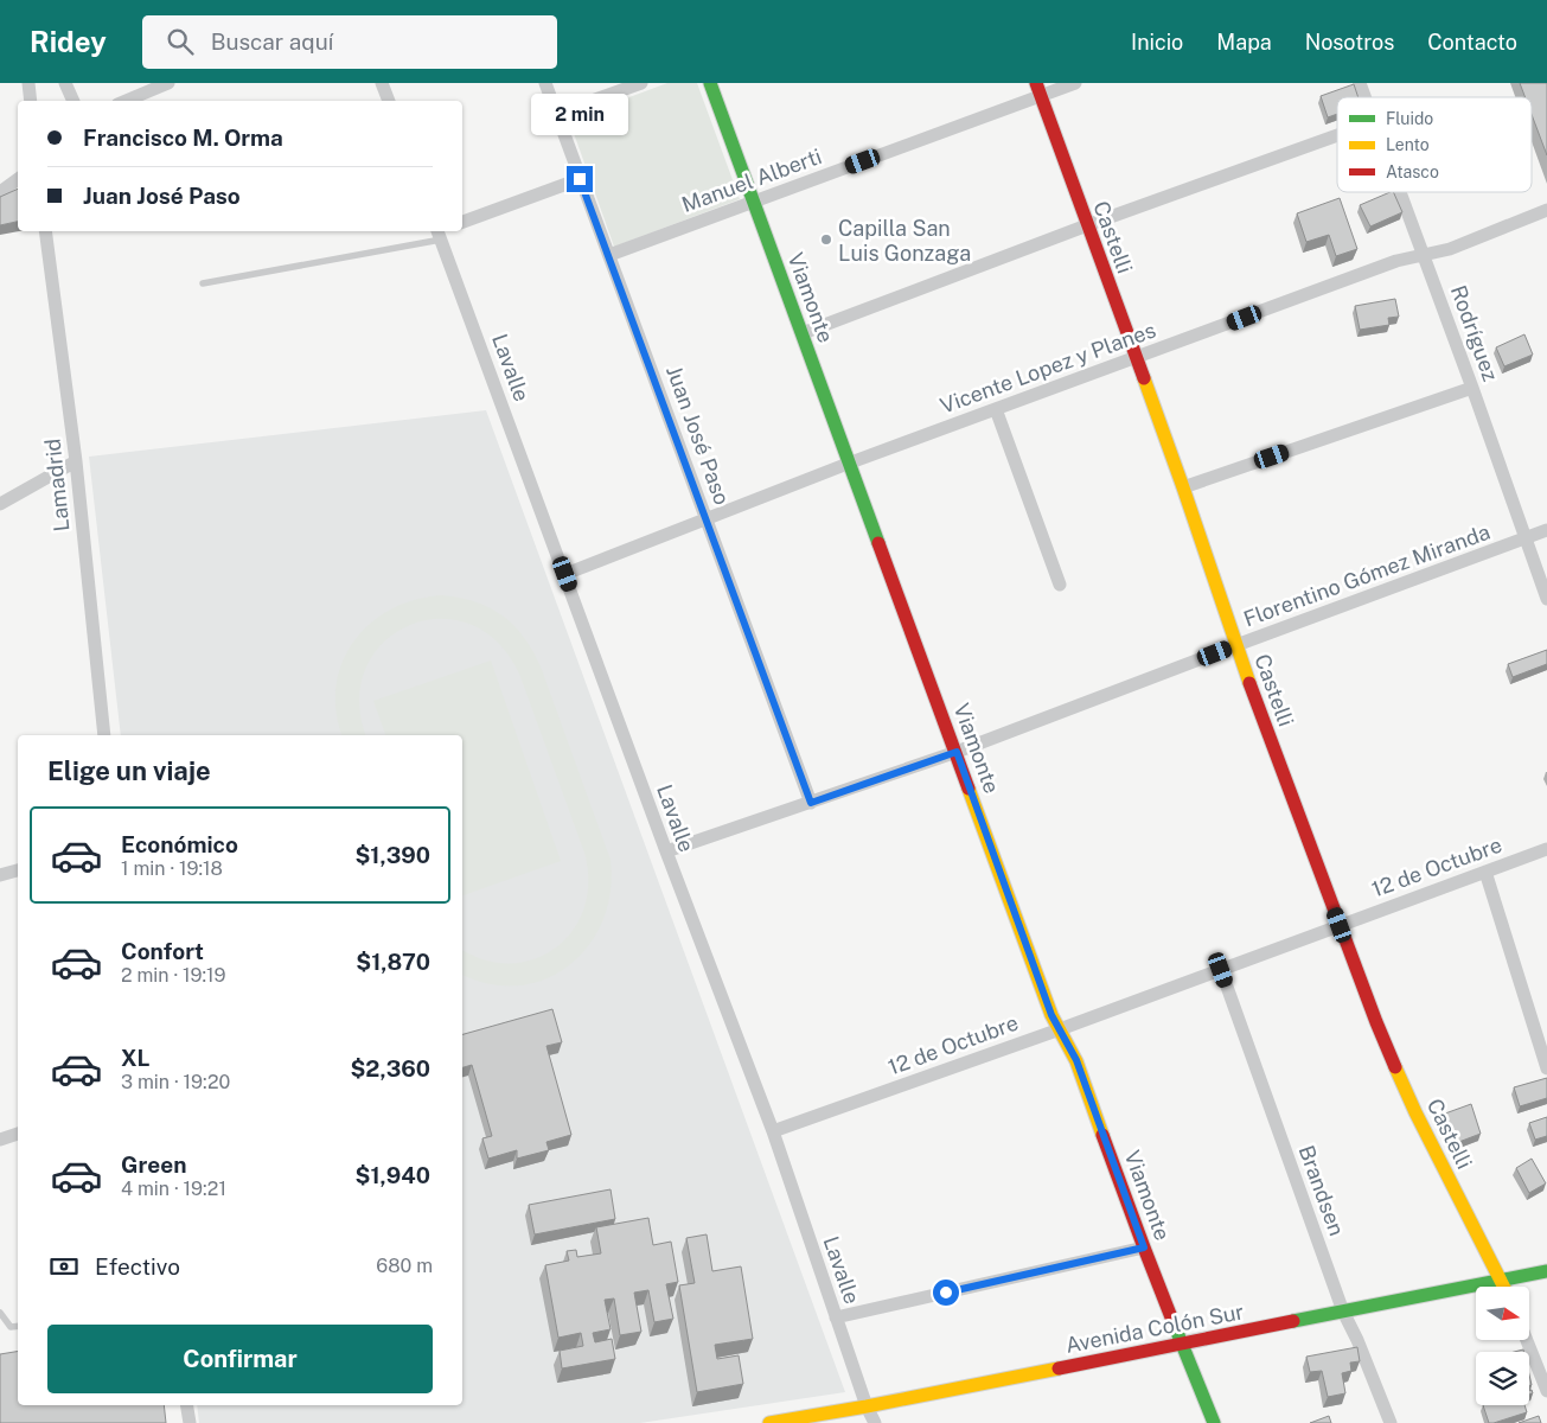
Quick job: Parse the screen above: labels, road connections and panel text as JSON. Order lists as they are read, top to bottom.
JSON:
{
  "streets": {
    "street": [
      "Manuel Alberti",
      "Castelli",
      "Viamonte",
      "Rodríguez",
      "Lavalle",
      "Vicente Lopez y Planes",
      "Juan José Paso",
      "Lamadrid",
      "Florentino Gómez Miranda",
      "12 de Octubre",
      "Brandsen",
      "Avenida Colón Sur"
    ]
  },
  "crossings": [
    ["Manuel Alberti", "Castelli"],
    ["Manuel Alberti", "Viamonte"],
    ["Manuel Alberti", "Juan José Paso"],
    ["Castelli", "Vicente Lopez y Planes"],
    ["Castelli", "Florentino Gómez Miranda"],
    ["Castelli", "12 de Octubre"],
    ["Castelli", "Avenida Colón Sur"],
    ["Viamonte", "Vicente Lopez y Planes"],
    ["Viamonte", "Florentino Gómez Miranda"],
    ["Viamonte", "12 de Octubre"],
    ["Viamonte", "Avenida Colón Sur"],
    ["Rodríguez", "Vicente Lopez y Planes"],
    ["Rodríguez", "Florentino Gómez Miranda"],
    ["Lavalle", "Vicente Lopez y Planes"],
    ["Lavalle", "Florentino Gómez Miranda"],
    ["Lavalle", "12 de Octubre"],
    ["Lavalle", "Avenida Colón Sur"],
    ["Vicente Lopez y Planes", "Juan José Paso"],
    ["Juan José Paso", "Florentino Gómez Miranda"],
    ["12 de Octubre", "Brandsen"],
    ["Brandsen", "Avenida Colón Sur"]
  ],
  "places": ["Capilla San Luis Gonzaga"],
  "legend": ["Fluido", "Lento", "Atasco"],
  "north": "right",
  "page": {
    "header": "Ridey",
    "search": "Buscar aquí",
    "nav": [
      "Inicio",
      "Mapa",
      "Nosotros",
      "Contacto"
    ],
    "bubble": "2 min",
    "banner": ["Francisco M. Orma", "Juan José Paso"],
    "heading": "Elige un viaje",
    "list": [
      {
        "name": "Económico",
        "note": "1 min · 19:18",
        "value": "$1,390"
      },
      {
        "name": "Confort",
        "note": "2 min · 19:19",
        "value": "$1,870"
      },
      {
        "name": "XL",
        "note": "3 min · 19:20",
        "value": "$2,360"
      },
      {
        "name": "Green",
        "note": "4 min · 19:21",
        "value": "$1,940"
      }
    ],
    "pay": ["Efectivo", "680 m"],
    "buttons": "Confirmar"
  }
}
